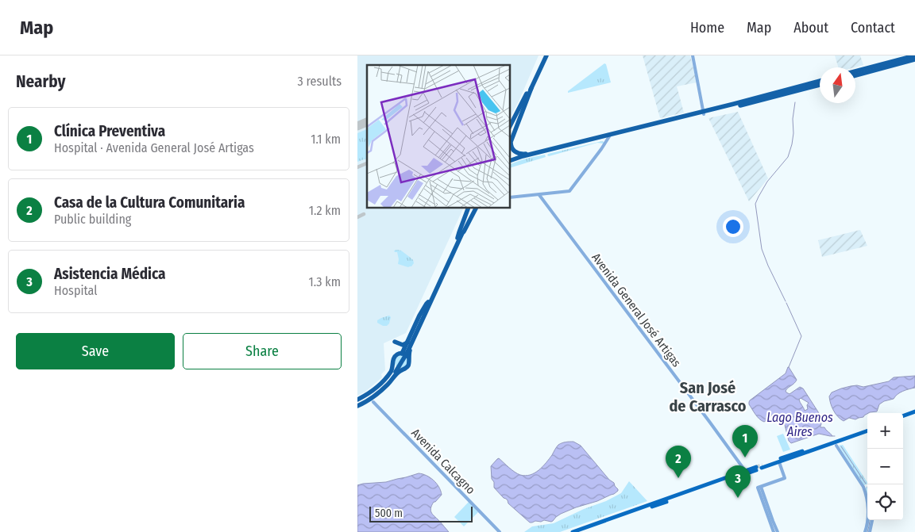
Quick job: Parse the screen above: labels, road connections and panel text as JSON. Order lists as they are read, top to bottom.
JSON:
{
  "streets": {
    "street": ["Avenida General José Artigas", "Avenida Calcagno"]
  },
  "districts": ["San José de Carrasco"],
  "water": ["Lago Buenos Aires"],
  "scale_bar": "500 m",
  "north": "top",
  "page": {
    "header": "Map",
    "nav": [
      "Home",
      "Map",
      "About",
      "Contact"
    ],
    "heading": ["Nearby", "3 results"],
    "list": [
      {
        "mark": "1",
        "name": "Clínica Preventiva",
        "note": "Hospital · Avenida General José Artigas",
        "value": "1.1 km"
      },
      {
        "mark": "2",
        "name": "Casa de la Cultura Comunitaria",
        "note": "Public building",
        "value": "1.2 km"
      },
      {
        "mark": "3",
        "name": "Asistencia Médica",
        "note": "Hospital",
        "value": "1.3 km"
      }
    ],
    "buttons": ["Save", "Share"],
    "map_buttons": ["+", "−"],
    "pins": ["1", "2", "3"],
    "scale": "500 m"
  }
}
